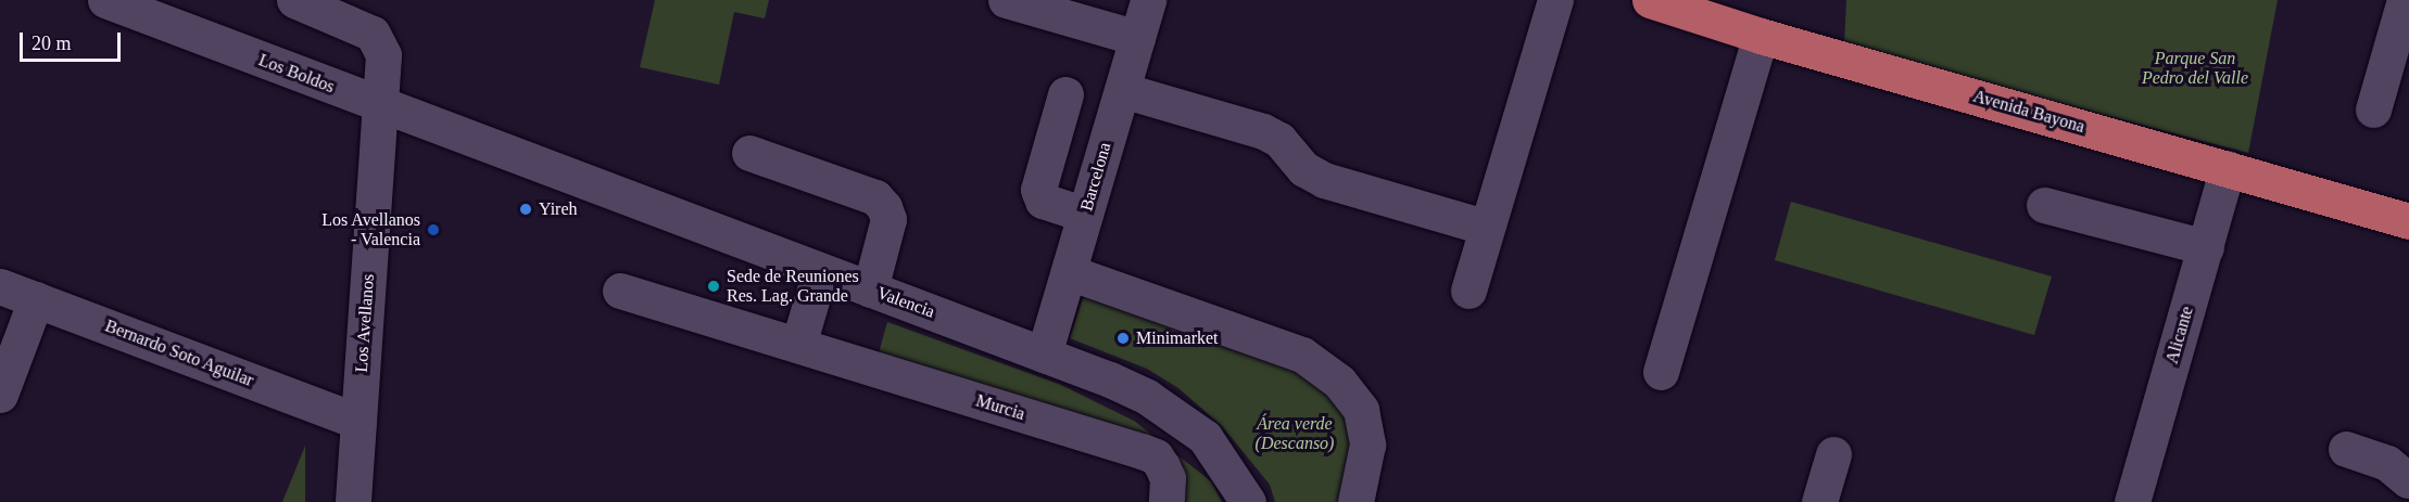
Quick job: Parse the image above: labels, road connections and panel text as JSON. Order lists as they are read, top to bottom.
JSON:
{
  "streets": {
    "main road": ["Avenida Bayona"],
    "street": [
      "Los Boldos",
      "Barcelona",
      "Valencia",
      "Los Avellanos",
      "Alicante",
      "Bernardo Soto Aguilar",
      "Murcia"
    ]
  },
  "crossings": [
    ["Los Boldos", "Valencia"],
    ["Los Boldos", "Los Avellanos"],
    ["Avenida Bayona", "Alicante"],
    ["Barcelona", "Valencia"],
    ["Valencia", "Los Avellanos"],
    ["Los Avellanos", "Bernardo Soto Aguilar"]
  ],
  "parks": ["Parque San Pedro del Valle", "Área verde (Descanso)"],
  "places": [
    "Yireh",
    "Los Avellanos - Valencia",
    "Sede de Reuniones Res. Lag. Grande",
    "Minimarket"
  ],
  "scale_bar": "20 m"
}
